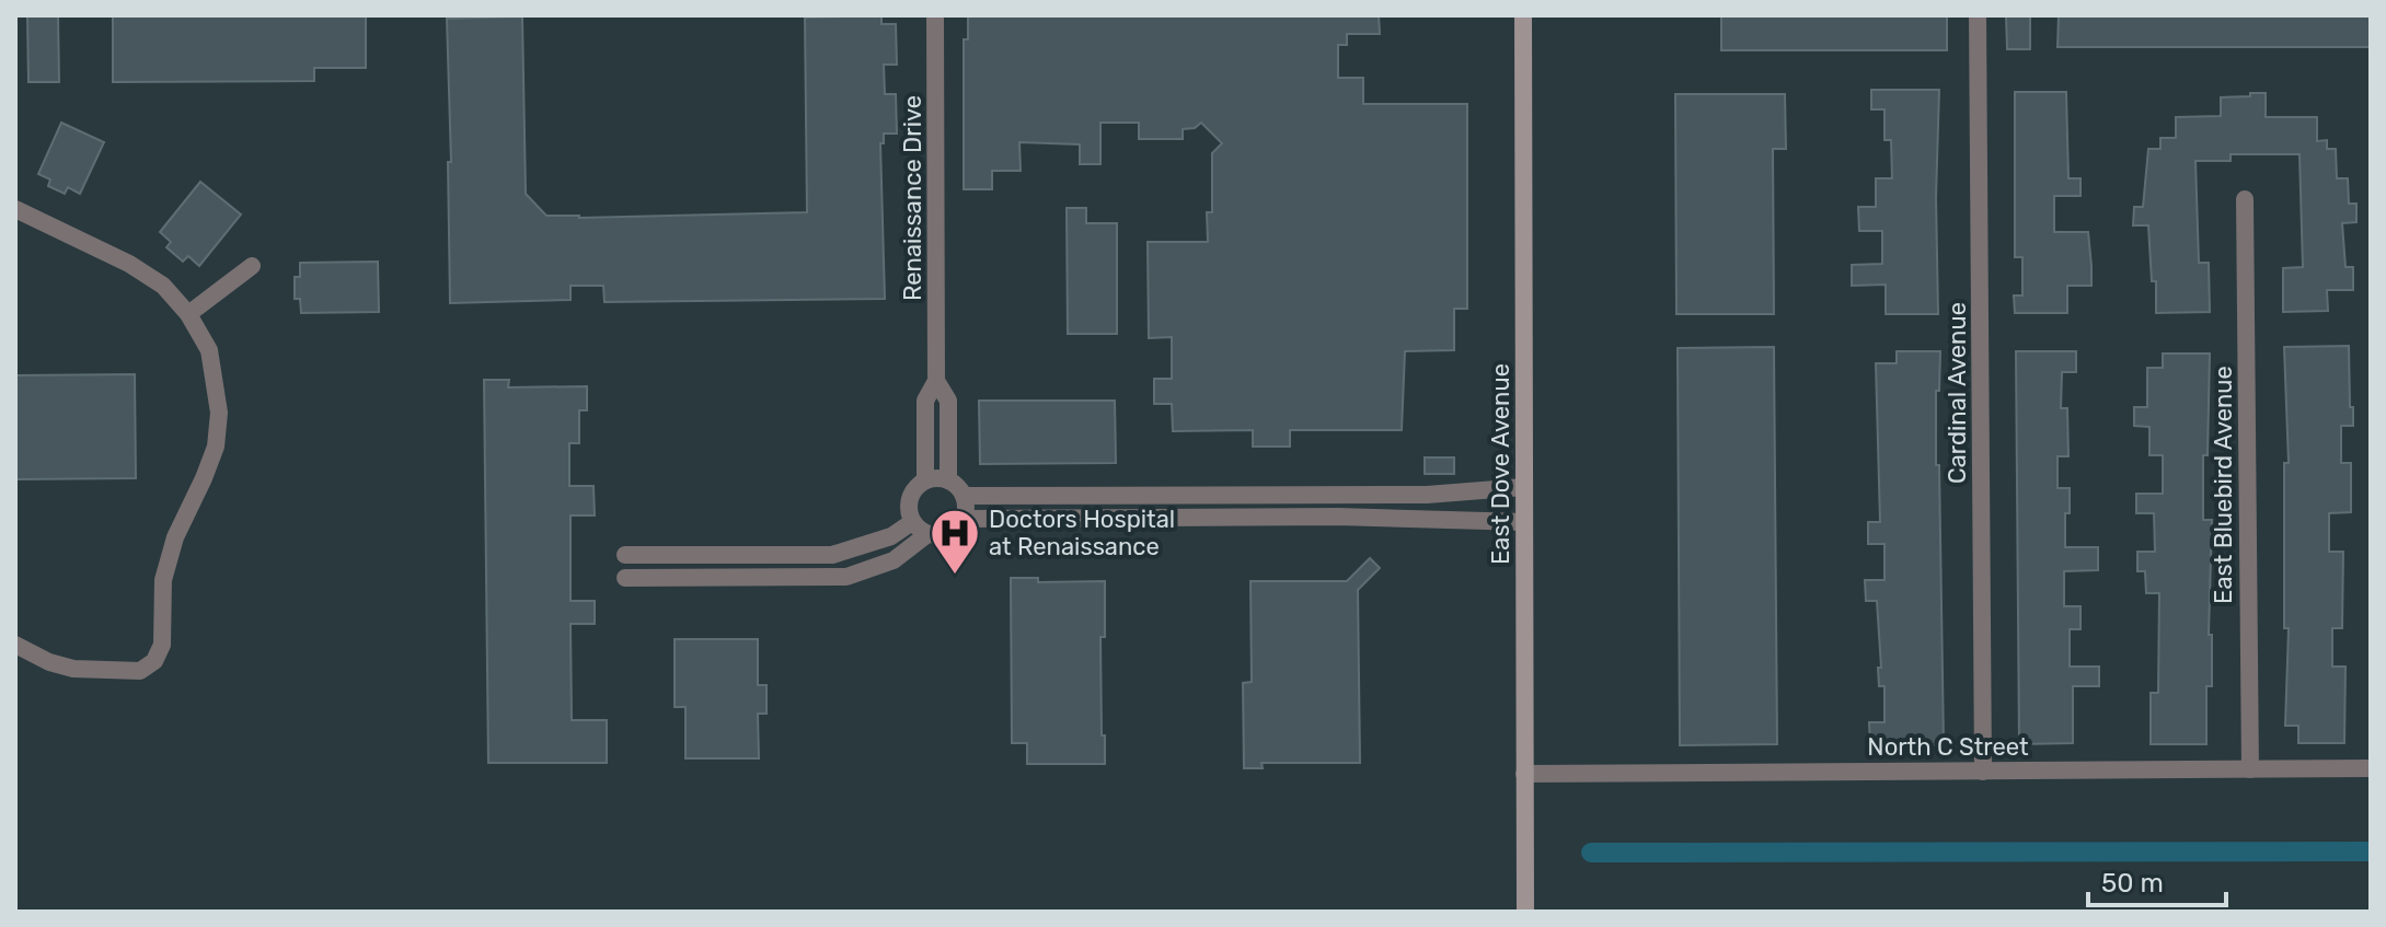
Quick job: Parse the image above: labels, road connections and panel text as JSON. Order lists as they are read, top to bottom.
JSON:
{
  "streets": {
    "main road": ["East Dove Avenue"],
    "street": [
      "Renaissance Drive",
      "Cardinal Avenue",
      "East Bluebird Avenue",
      "North C Street"
    ]
  },
  "crossings": [
    ["Cardinal Avenue", "North C Street"],
    ["East Dove Avenue", "North C Street"],
    ["East Bluebird Avenue", "North C Street"]
  ],
  "places": {
    "hospital": ["Doctors Hospital at Renaissance"]
  },
  "scale_bar": "50 m"
}
